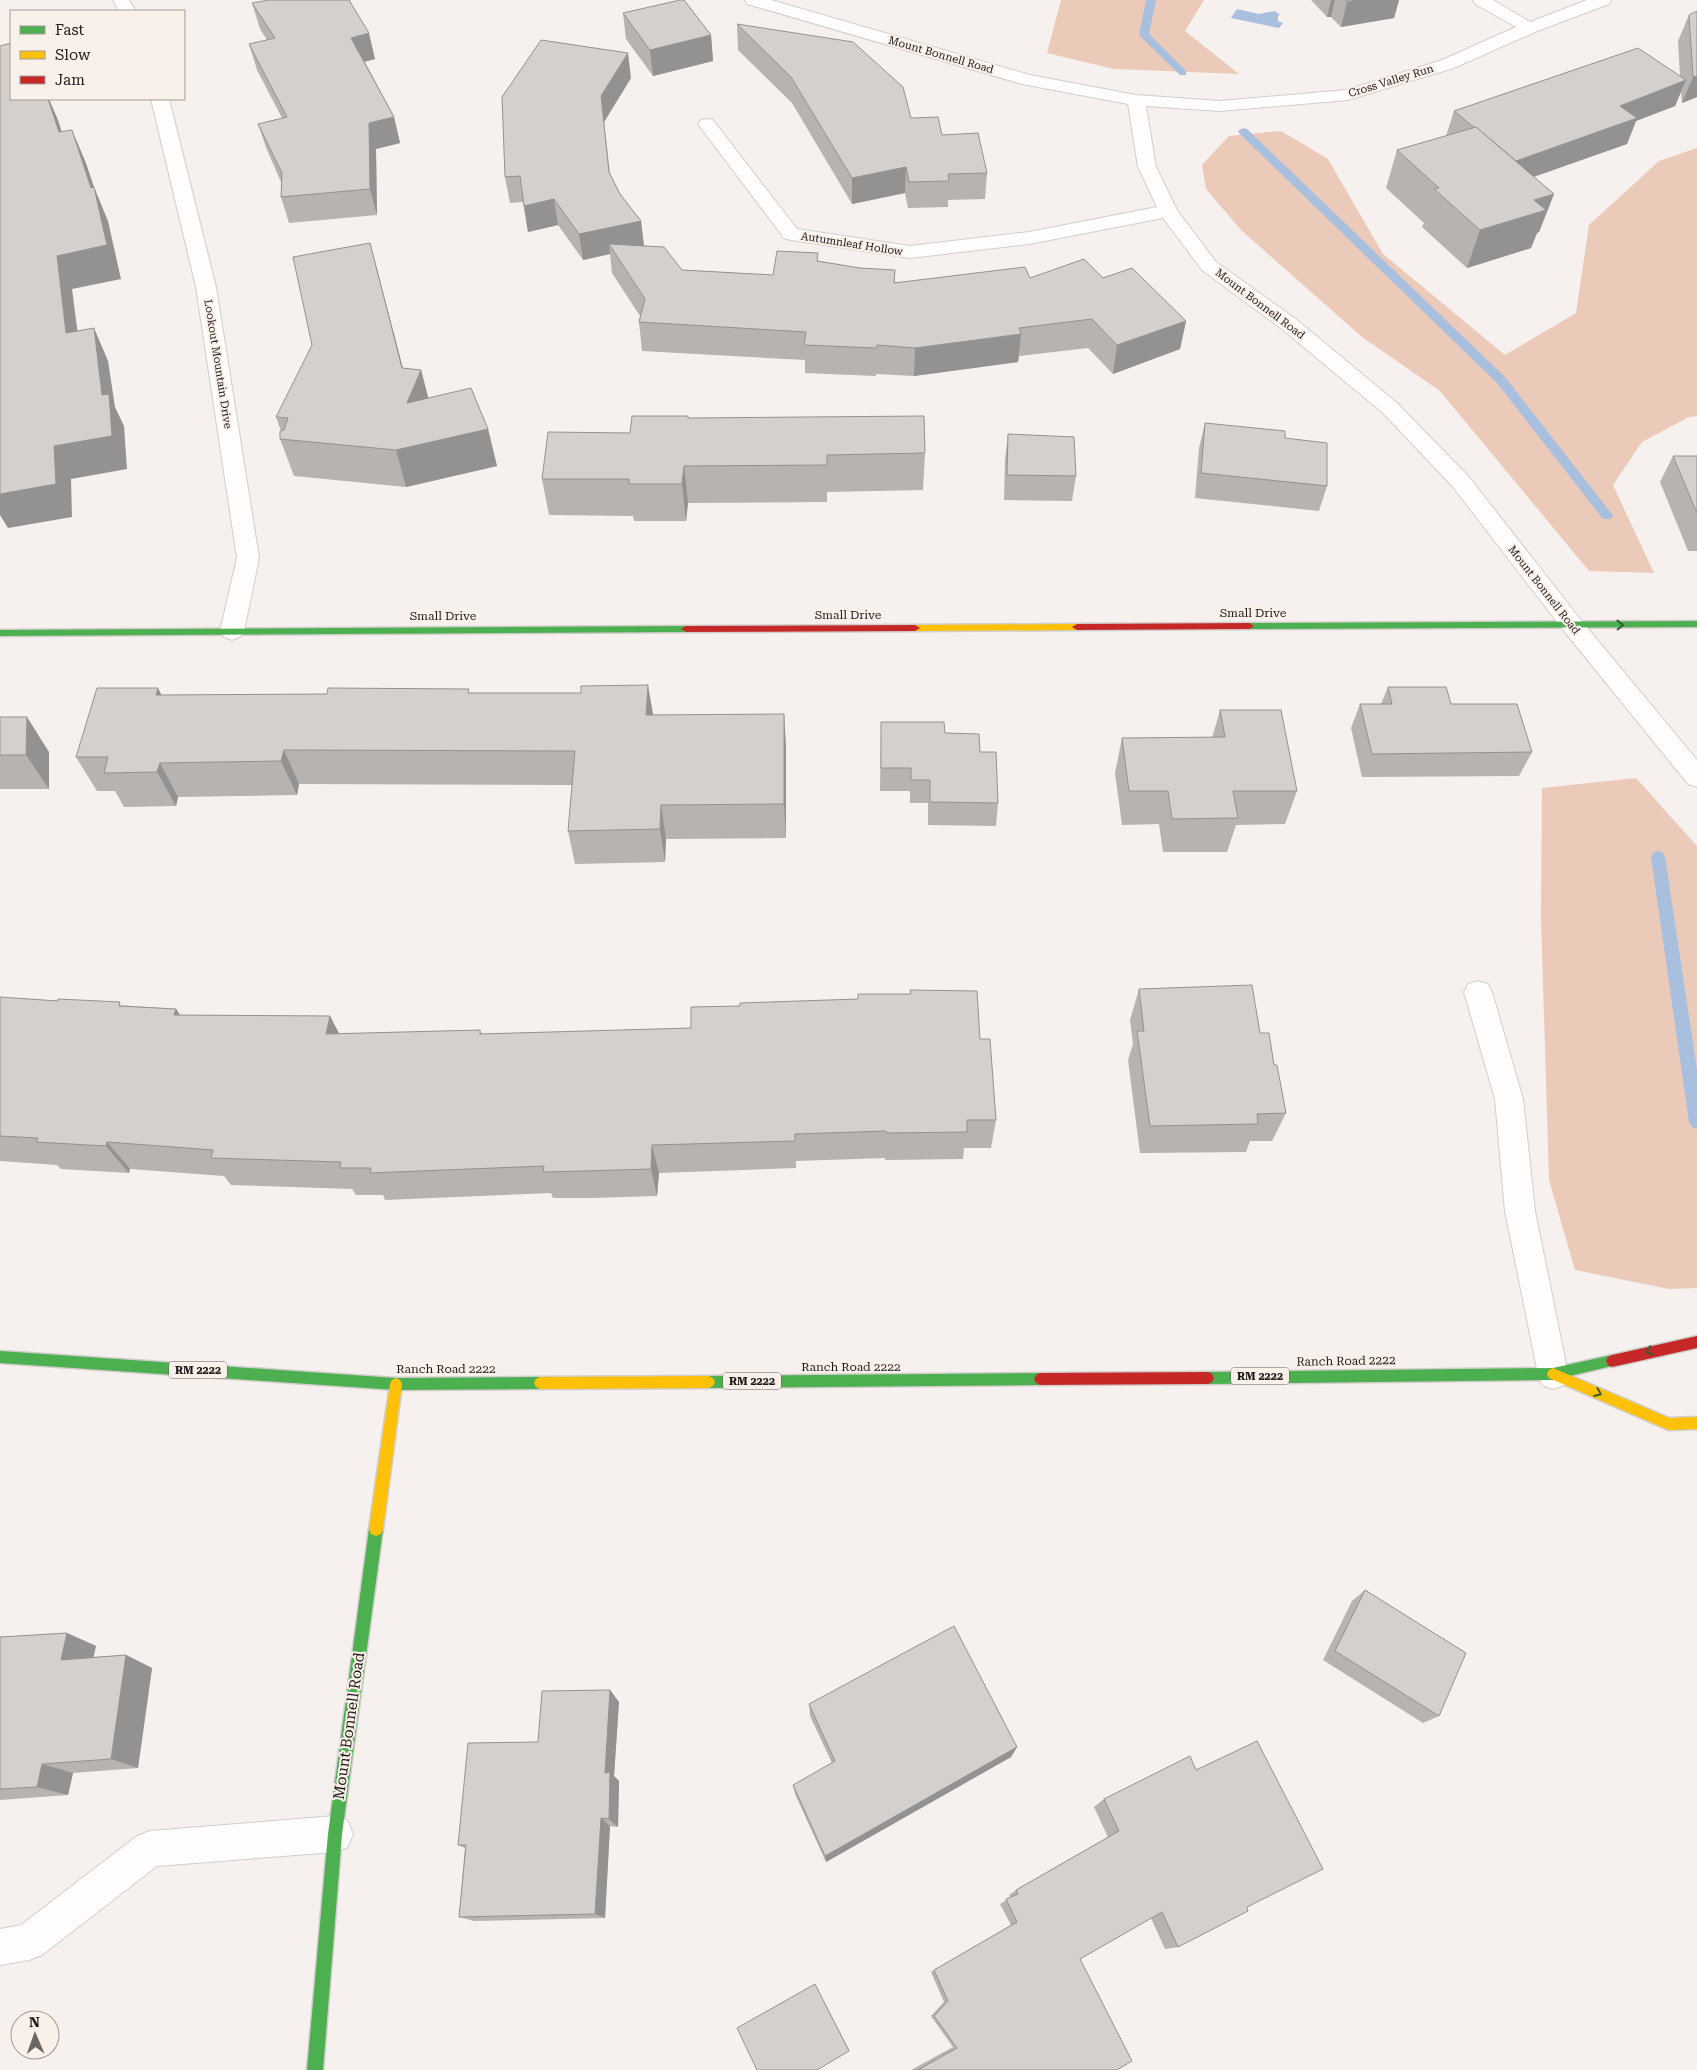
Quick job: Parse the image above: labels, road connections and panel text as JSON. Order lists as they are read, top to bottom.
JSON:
{
  "streets": {
    "street": [
      "Mount Bonnell Road",
      "Cross Valley Run",
      "Autumnleaf Hollow",
      "Lookout Mountain Drive",
      "Small Drive",
      "Ranch Road 2222",
      "RM 2222"
    ]
  },
  "crossings": [
    ["Mount Bonnell Road", "Cross Valley Run"],
    ["Mount Bonnell Road", "Autumnleaf Hollow"],
    ["Mount Bonnell Road", "Small Drive"],
    ["Mount Bonnell Road", "Ranch Road 2222"],
    ["Lookout Mountain Drive", "Small Drive"]
  ],
  "legend": ["Fast", "Slow", "Jam"],
  "north": "top"
}
